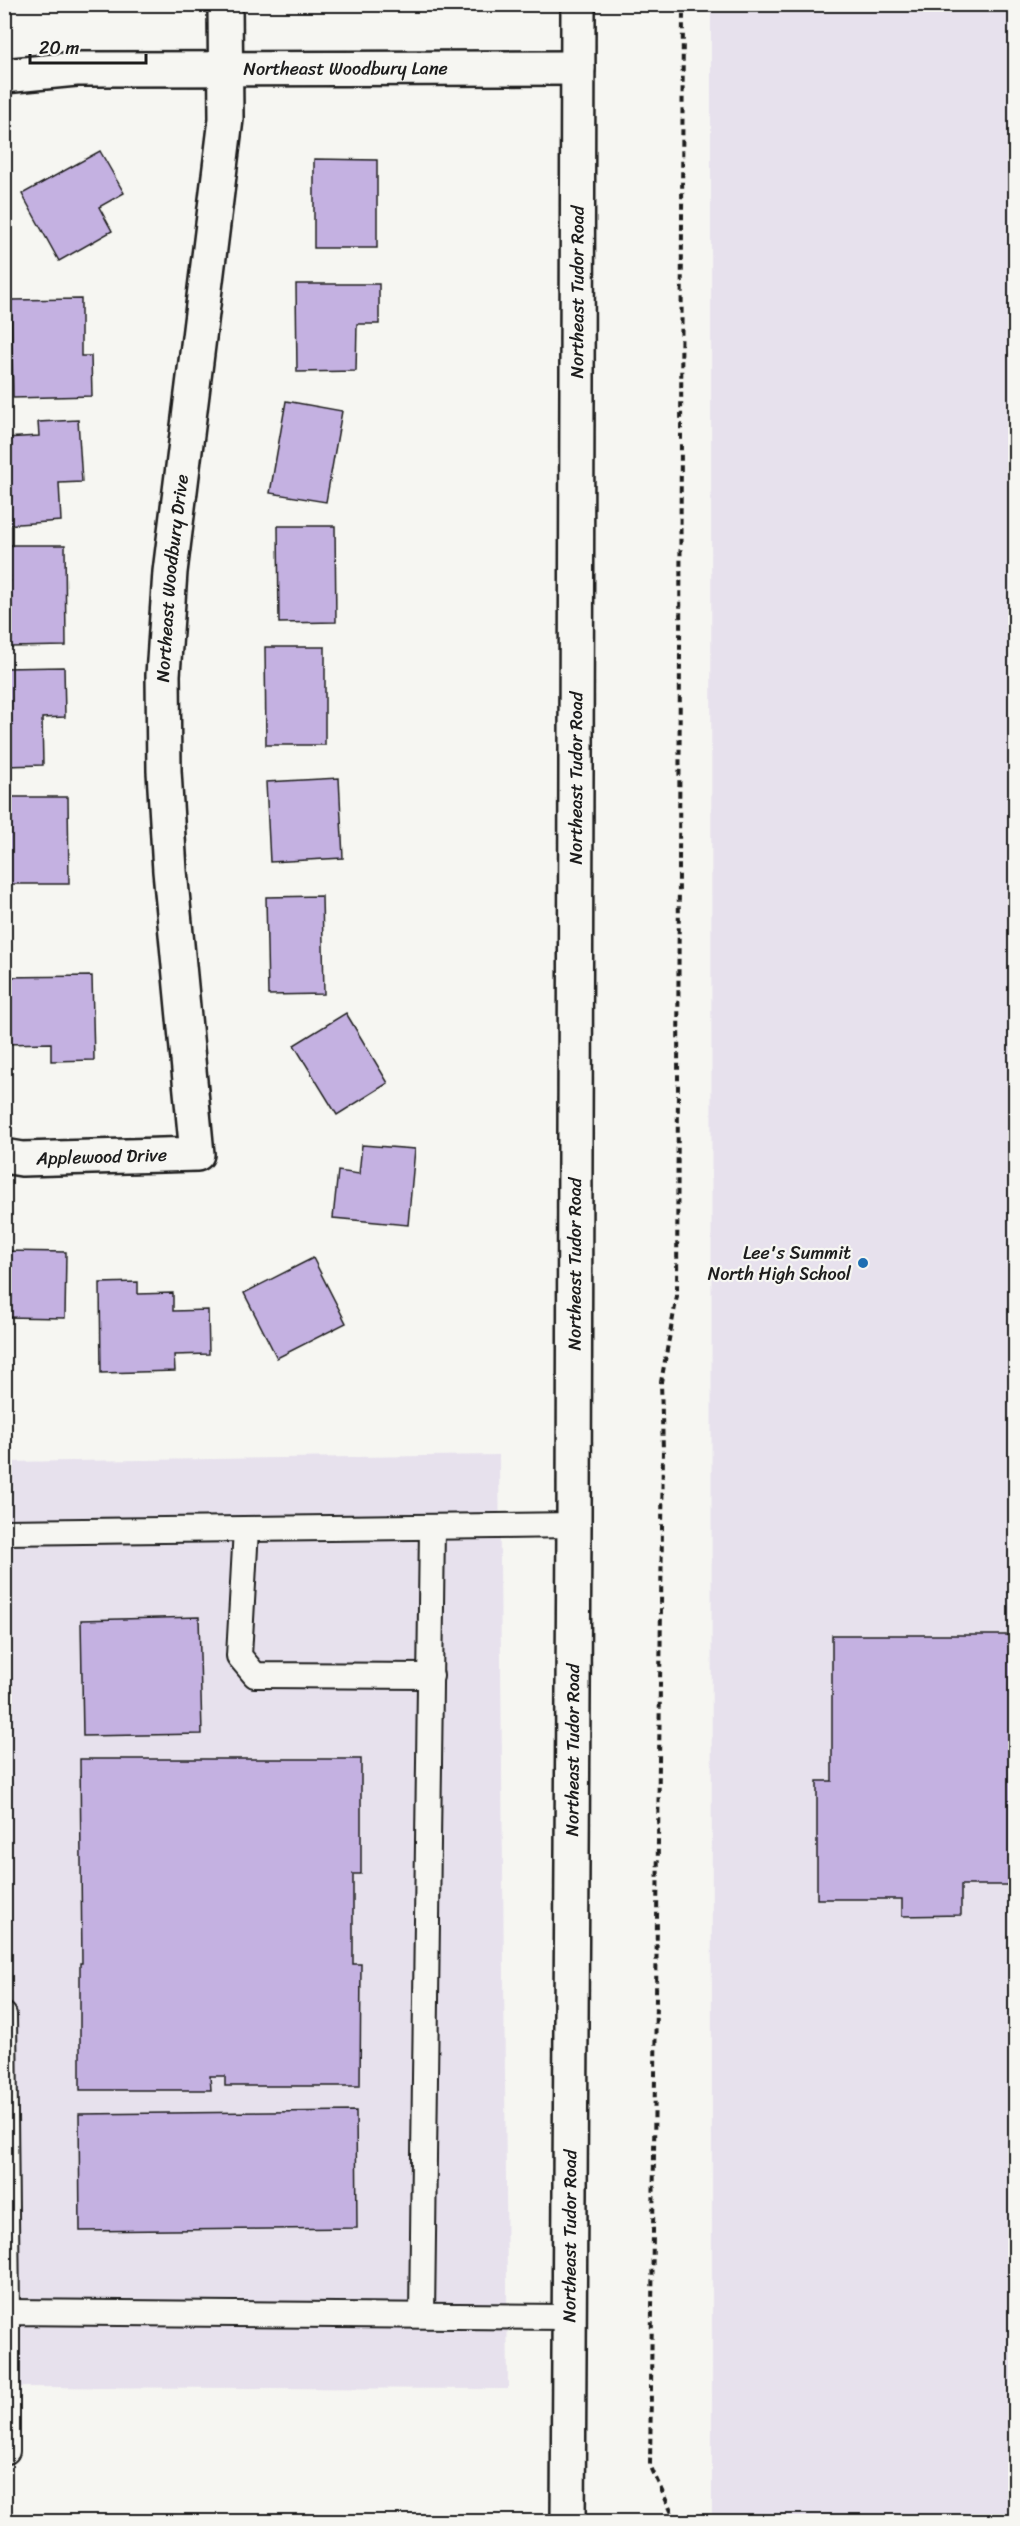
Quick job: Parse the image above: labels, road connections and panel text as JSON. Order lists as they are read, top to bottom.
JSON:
{
  "streets": {
    "street": [
      "Northeast Woodbury Lane",
      "Northeast Tudor Road",
      "Northeast Woodbury Drive",
      "Applewood Drive"
    ]
  },
  "crossings": [
    ["Northeast Woodbury Lane", "Northeast Tudor Road"],
    ["Northeast Woodbury Lane", "Northeast Woodbury Drive"],
    ["Northeast Woodbury Drive", "Applewood Drive"]
  ],
  "places": ["Lee's Summit North High School"],
  "scale_bar": "20 m"
}
